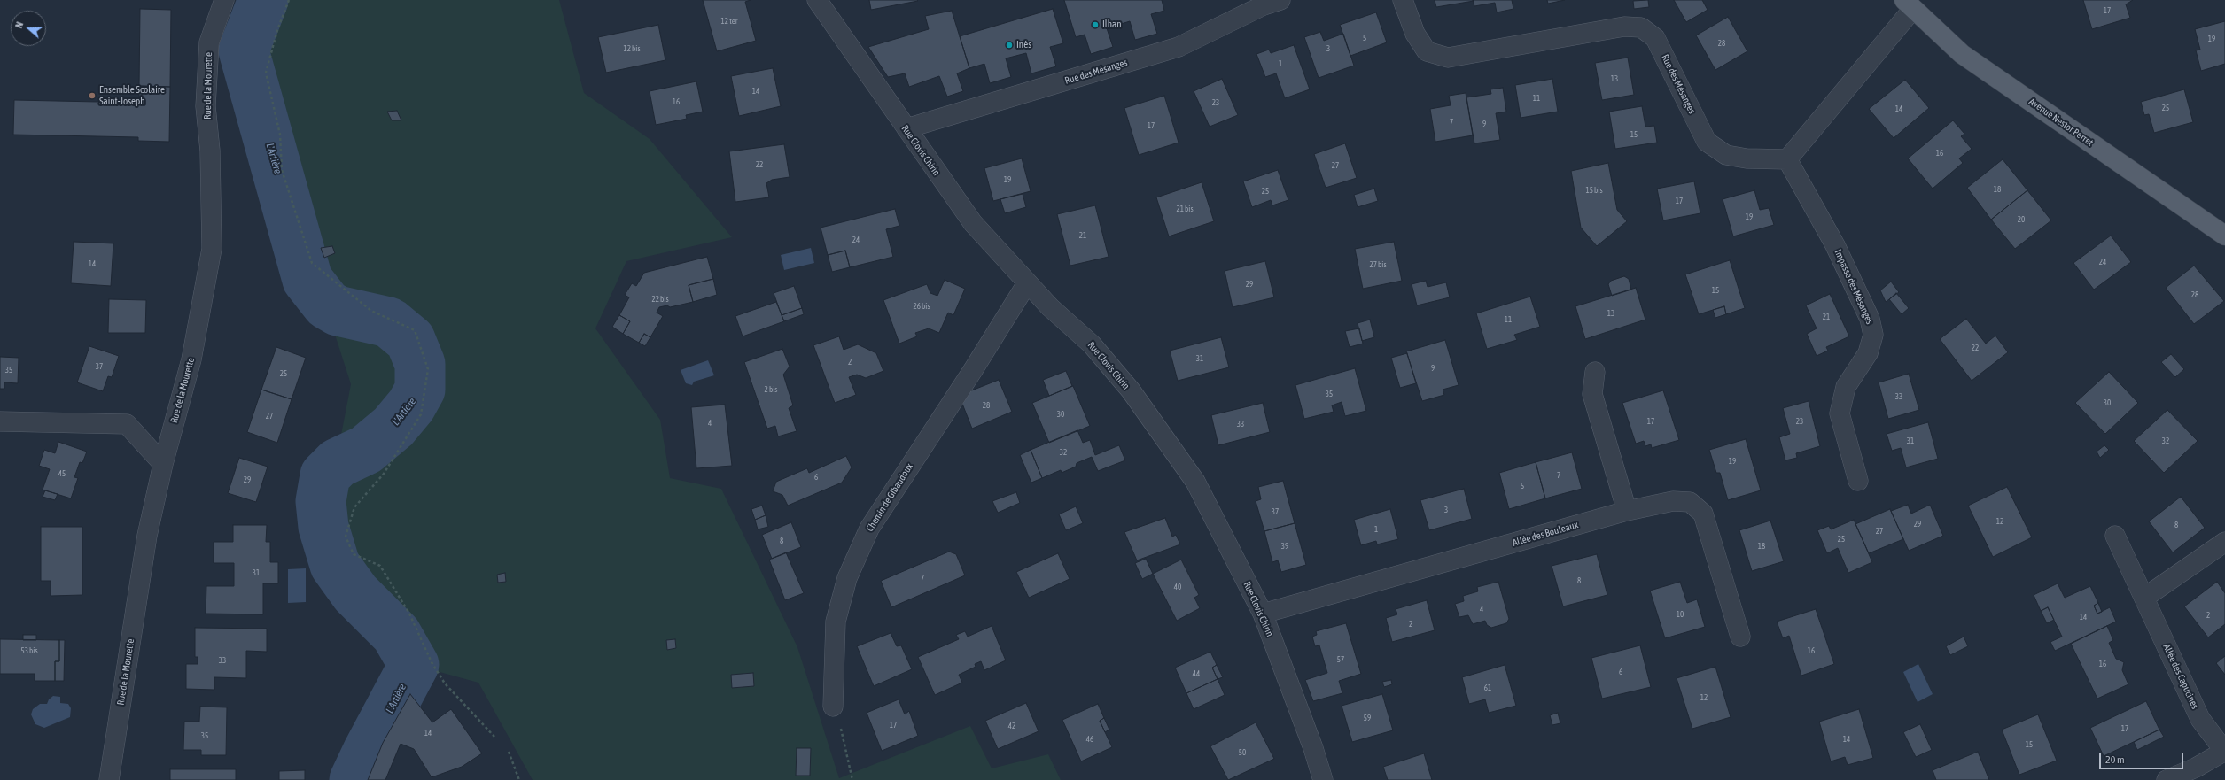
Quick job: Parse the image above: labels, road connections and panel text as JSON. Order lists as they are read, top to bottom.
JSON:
{
  "streets": {
    "main road": ["Avenue Nestor Perret"],
    "street": [
      "Rue des Mésanges",
      "Rue de la Mourette",
      "Rue Clovis Chirin",
      "Impasse des Mésanges",
      "Chemin de Gibaudoux",
      "Allée des Bouleaux",
      "Allée des Capucines"
    ]
  },
  "crossings": [
    ["Rue des Mésanges", "Rue Clovis Chirin"],
    ["Rue des Mésanges", "Impasse des Mésanges"],
    ["Rue Clovis Chirin", "Chemin de Gibaudoux"],
    ["Rue Clovis Chirin", "Allée des Bouleaux"]
  ],
  "water": ["L'Artière"],
  "places": ["Ilhan", "Inès", "Ensemble Scolaire Saint-Joseph"],
  "house_numbers": [
    "17",
    "12 ter",
    "5",
    "19",
    "28",
    "12 bis",
    "3",
    "1",
    "13",
    "14",
    "11",
    "16",
    "23",
    "25",
    "14",
    "7",
    "9",
    "17",
    "15",
    "16",
    "22",
    "27",
    "19",
    "18",
    "15 bis",
    "25",
    "17",
    "21 bis",
    "19",
    "20",
    "21",
    "24",
    "24",
    "14",
    "27 bis",
    "29",
    "15",
    "28",
    "22 bis",
    "26 bis",
    "13",
    "21",
    "11",
    "22",
    "31",
    "2",
    "37",
    "9",
    "35",
    "25",
    "2 bis",
    "35",
    "33",
    "30",
    "28",
    "30",
    "27",
    "17",
    "23",
    "4",
    "33",
    "31",
    "32",
    "32",
    "19",
    "45",
    "7",
    "6",
    "29",
    "5",
    "3",
    "37",
    "12",
    "29",
    "8",
    "1",
    "27",
    "25",
    "8",
    "39",
    "18",
    "31",
    "7",
    "8",
    "40",
    "4",
    "10",
    "2",
    "14",
    "2",
    "53 bis",
    "16",
    "57",
    "33",
    "16",
    "6",
    "44",
    "61",
    "12",
    "59",
    "17",
    "42",
    "17",
    "14",
    "35",
    "46",
    "14",
    "15",
    "50"
  ],
  "scale_bar": "20 m",
  "north": "left"
}
